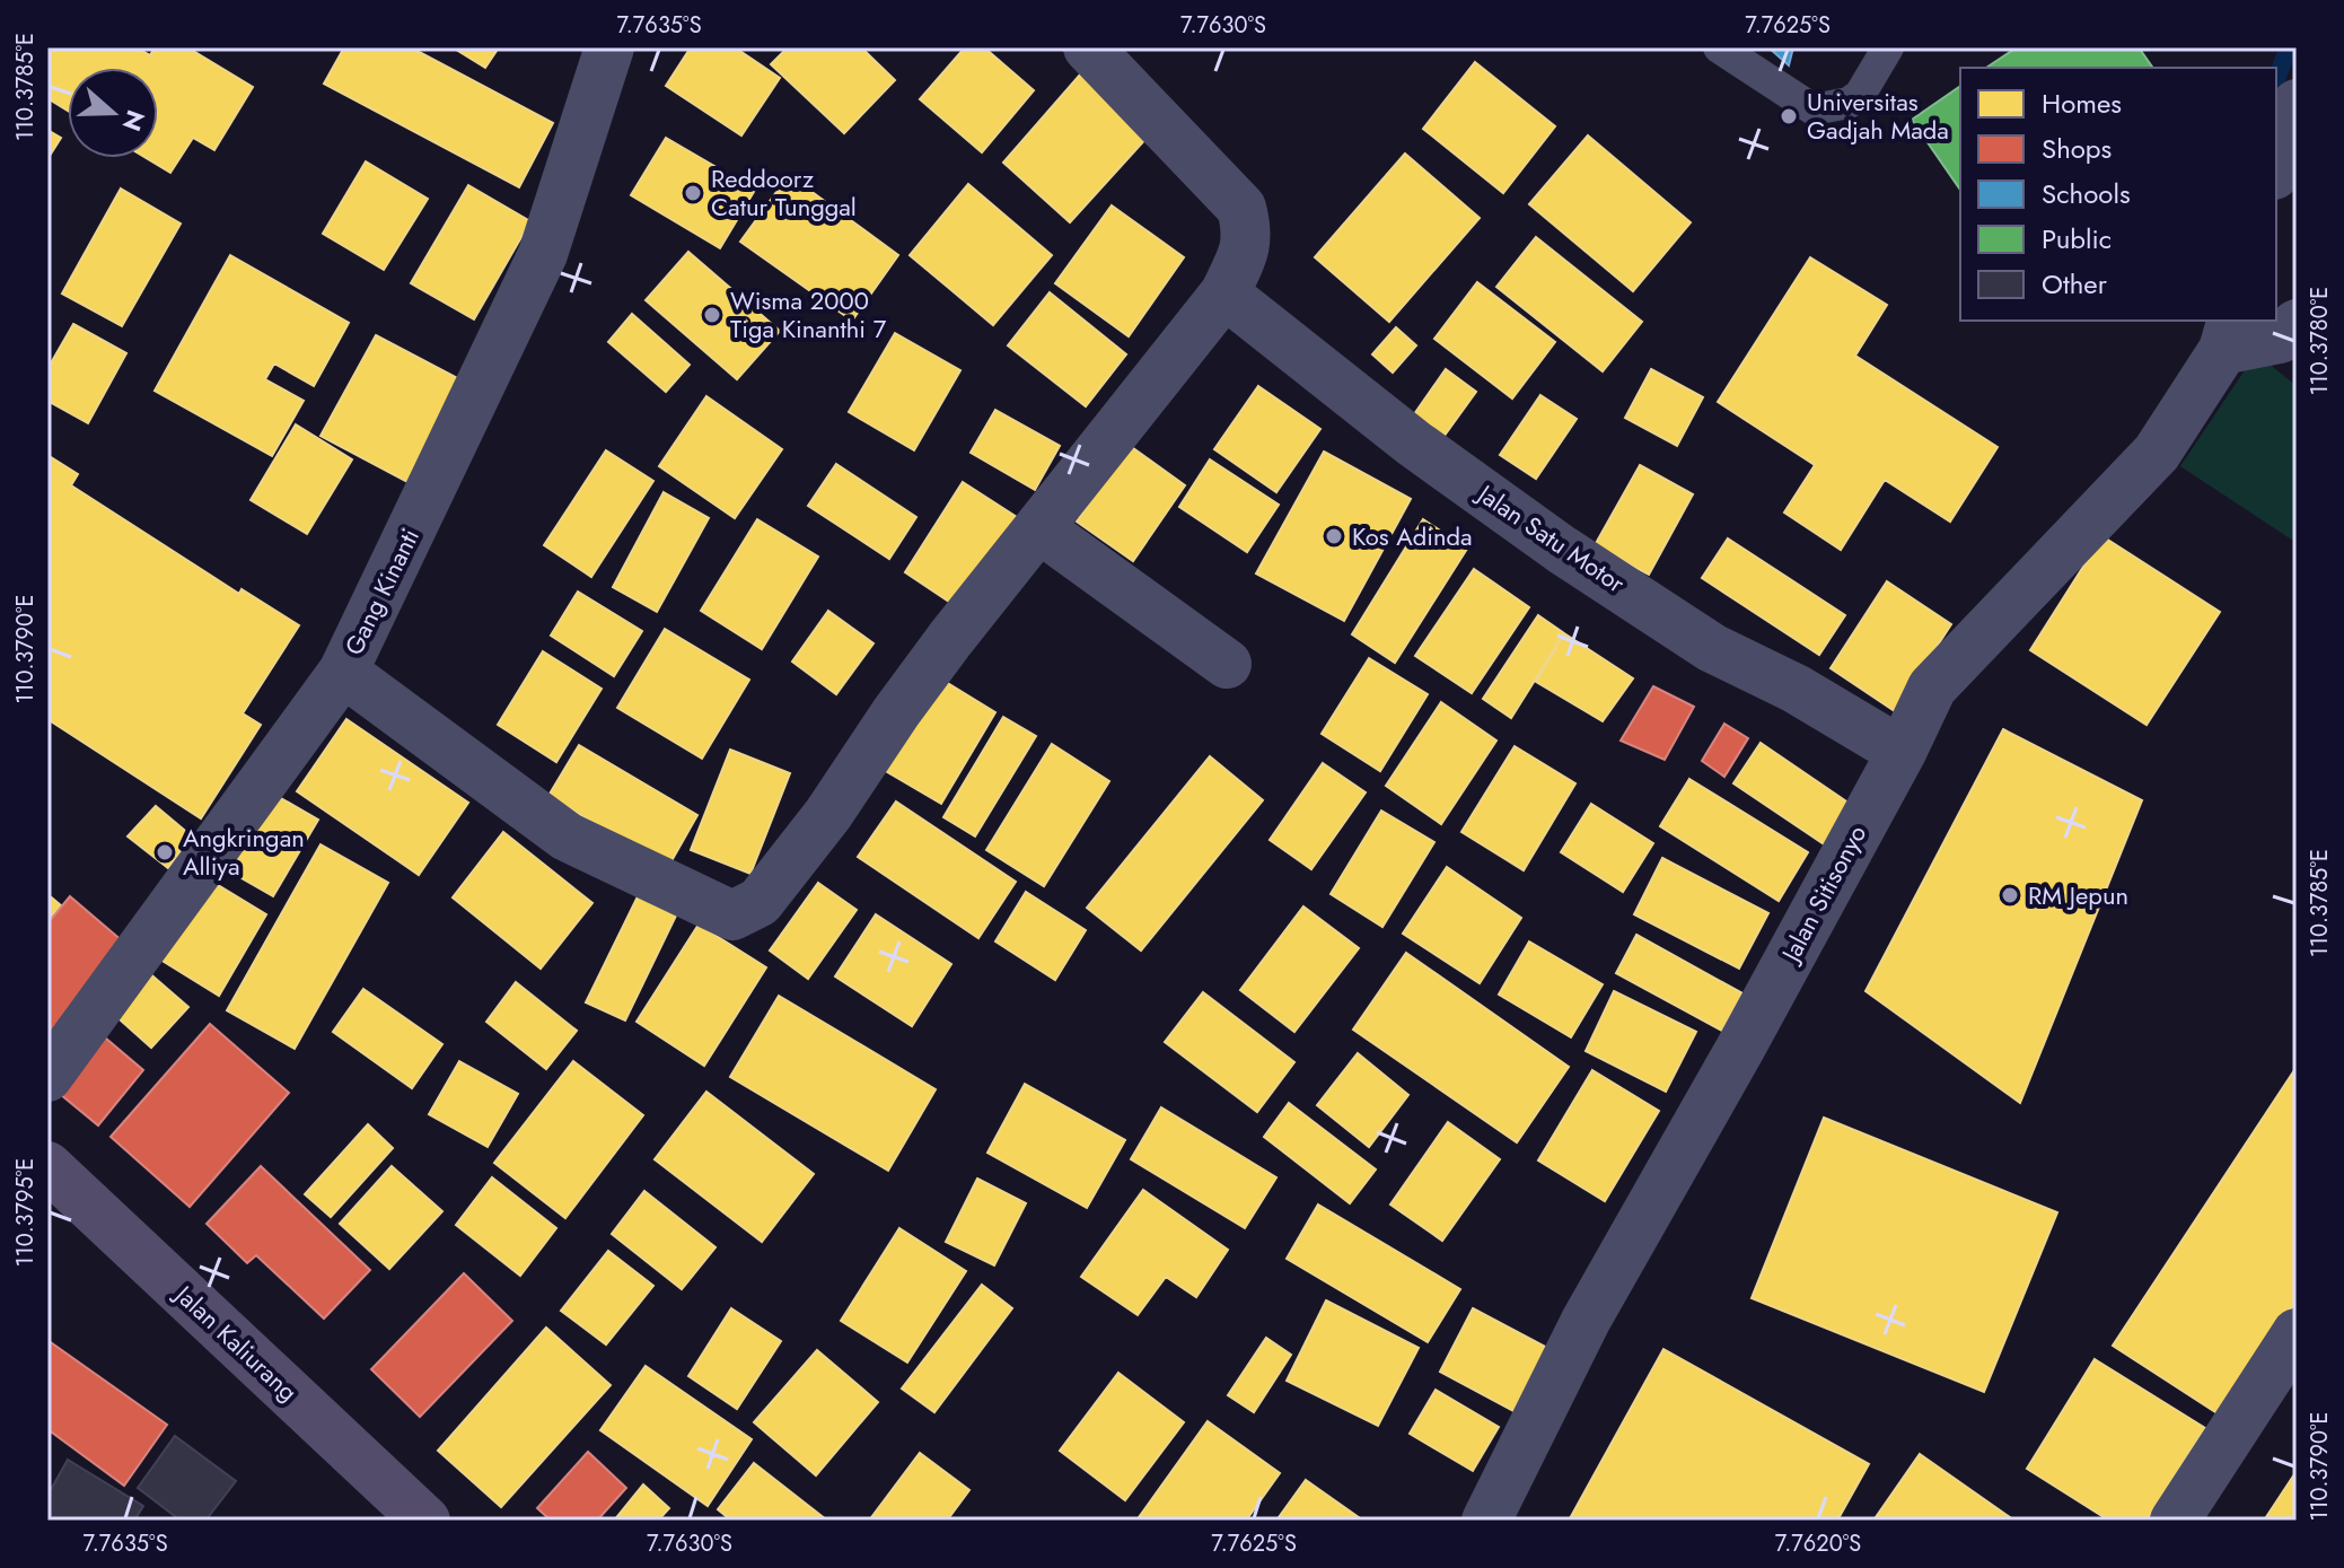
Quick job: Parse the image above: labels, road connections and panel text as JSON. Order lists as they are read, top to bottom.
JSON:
{
  "streets": {
    "main road": ["Jalan Kaliurang"],
    "street": ["Jalan Satu Motor", "Gang Kinanti", "Jalan Sitisonyo"]
  },
  "crossings": [
    ["Jalan Satu Motor", "Jalan Sitisonyo"]
  ],
  "places": [
    "Universitas Gadjah Mada",
    "Reddoorz Catur Tunggal",
    "Wisma 2000 Tiga Kinanthi 7",
    "Kos Adinda",
    "Angkringan Alliya",
    "RM Jepun"
  ],
  "legend": [
    "Homes",
    "Shops",
    "Schools",
    "Public",
    "Other"
  ],
  "north": "right",
  "coordinates": [
    "7.7635°S",
    "7.7630°S",
    "7.7625°S",
    "110.3785°E",
    "110.3780°E",
    "110.3790°E",
    "110.3795°E",
    "7.7620°S"
  ]
}
